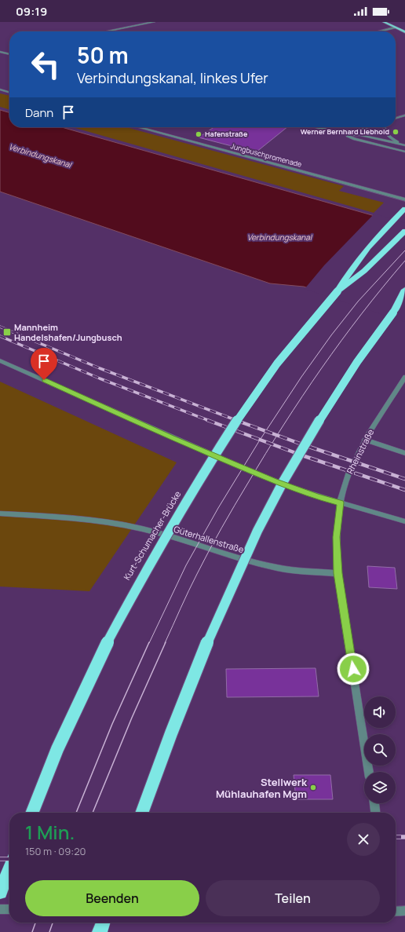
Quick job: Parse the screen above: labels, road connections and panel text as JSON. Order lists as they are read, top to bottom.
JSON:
{
  "streets": {
    "highway": ["Kurt-Schumacher-Brücke"],
    "street": ["Jungbuschpromenade", "Rheinstraße", "Güterhallenstraße"]
  },
  "crossings": [
    ["Rheinstraße", "Güterhallenstraße"]
  ],
  "water": ["Verbindungskanal"],
  "places": {
    "other": ["Werner Bernhard Liebhold", "Hafenstraße", "Stellwerk Mühlauhafen Mgm"],
    "transit": ["Mannheim Handelshafen/Jungbusch"]
  },
  "page": {
    "status": "09:19",
    "turn": ["50 m", "Verbindungskanal, linkes Ufer"],
    "then": "Dann",
    "heading": ["1 Min.", "150 m · 09:20"],
    "buttons": ["Beenden", "Teilen"]
  }
}
